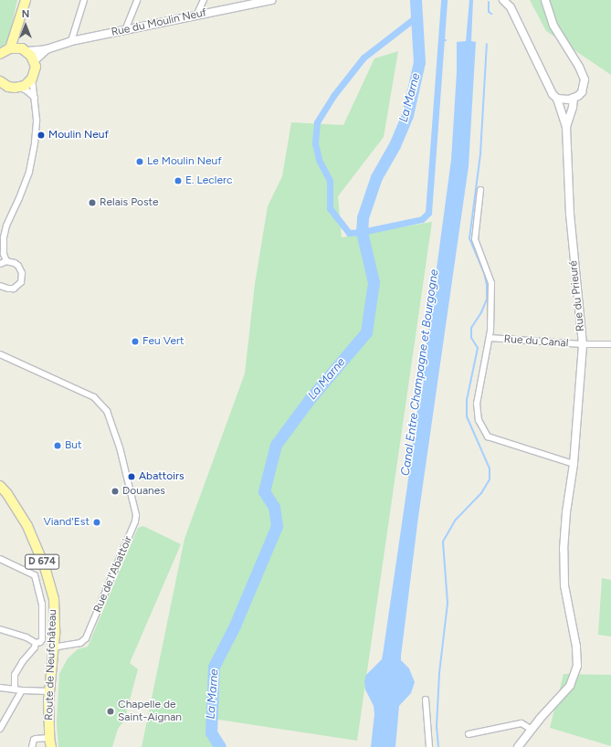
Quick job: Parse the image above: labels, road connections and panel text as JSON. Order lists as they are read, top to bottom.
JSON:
{
  "streets": {
    "main road": ["D 674", "Route de Neufchâteau"],
    "street": [
      "Rue du Moulin Neuf",
      "Rue du Prieuré",
      "Rue du Canal",
      "Rue de l'Abattoir"
    ]
  },
  "crossings": [
    ["Rue du Prieuré", "Rue du Canal"],
    ["Rue de l'Abattoir", "Route de Neufchâteau"]
  ],
  "water": ["La Marne", "Canal Entre Champagne et Bourgogne"],
  "places": [
    "Moulin Neuf",
    "Le Moulin Neuf",
    "E. Leclerc",
    "Relais Poste",
    "Feu Vert",
    "But",
    "Abattoirs",
    "Douanes",
    "Viand'Est",
    "Chapelle de Saint-Aignan"
  ],
  "north": "top"
}
